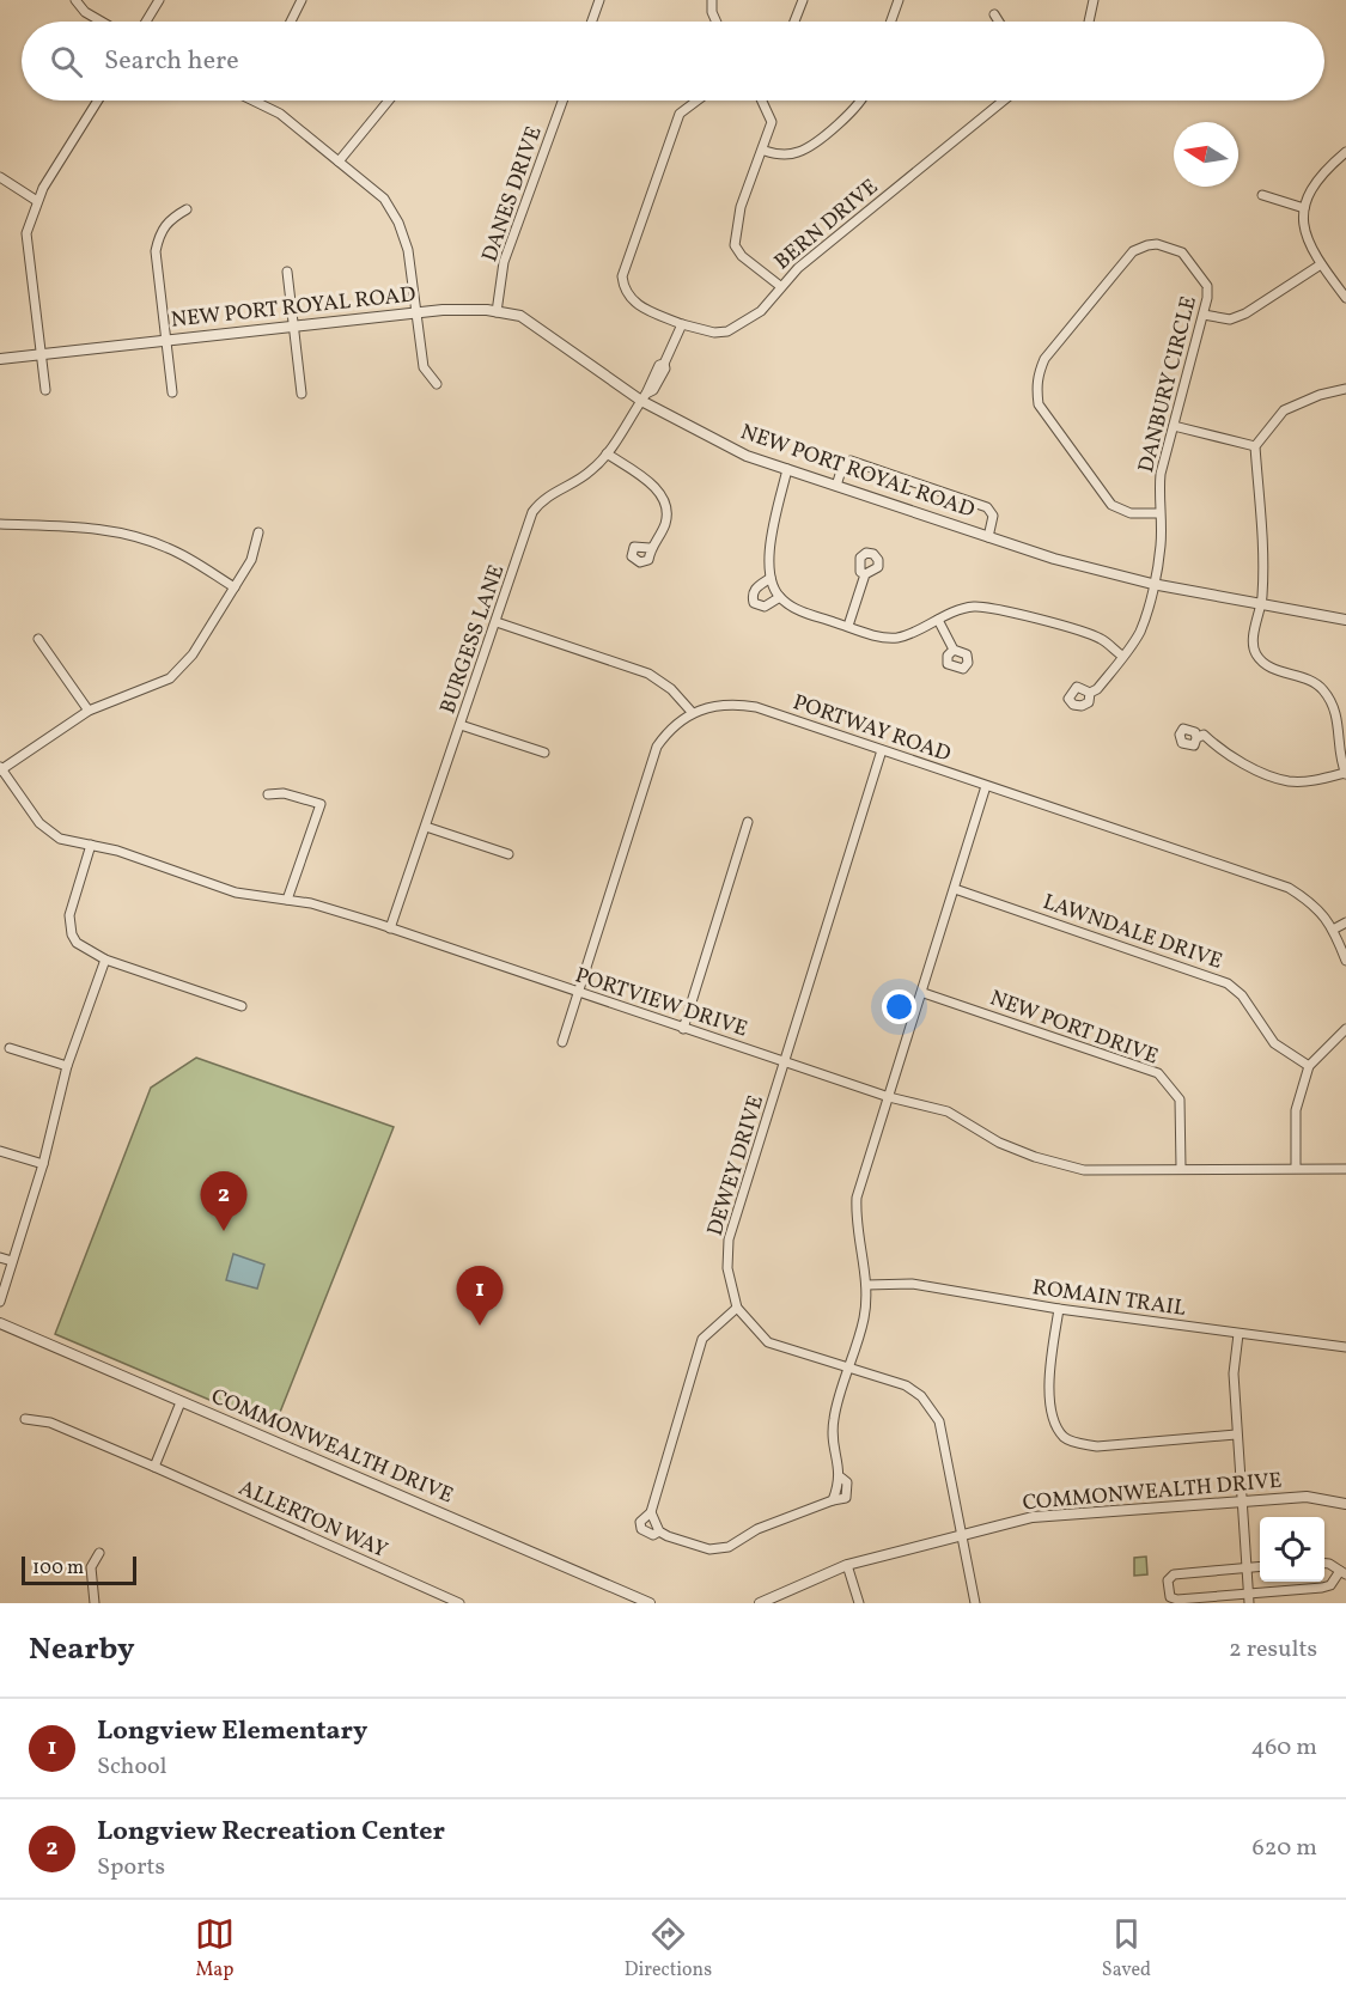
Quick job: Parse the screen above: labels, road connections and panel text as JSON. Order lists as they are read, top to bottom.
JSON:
{
  "streets": {
    "street": [
      "DANES DRIVE",
      "BERN DRIVE",
      "NEW PORT ROYAL ROAD",
      "DANBURY CIRCLE",
      "BURGESS LANE",
      "PORTWAY ROAD",
      "LAWNDALE DRIVE",
      "PORTVIEW DRIVE",
      "NEW PORT DRIVE",
      "DEWEY DRIVE",
      "ROMAIN TRAIL",
      "COMMONWEALTH DRIVE",
      "ALLERTON WAY"
    ]
  },
  "crossings": [
    ["DANES DRIVE", "NEW PORT ROYAL ROAD"],
    ["NEW PORT ROYAL ROAD", "DANBURY CIRCLE"],
    ["NEW PORT ROYAL ROAD", "BURGESS LANE"],
    ["BURGESS LANE", "PORTVIEW DRIVE"],
    ["PORTWAY ROAD", "DEWEY DRIVE"],
    ["PORTVIEW DRIVE", "NEW PORT DRIVE"],
    ["PORTVIEW DRIVE", "DEWEY DRIVE"],
    ["DEWEY DRIVE", "COMMONWEALTH DRIVE"]
  ],
  "scale_bar": "100 m",
  "north": "left",
  "page": {
    "search": "Search here",
    "pins": ["2", "1"],
    "scale": "100 m",
    "heading": ["Nearby", "2 results"],
    "list": [
      {
        "mark": "1",
        "name": "Longview Elementary",
        "note": "School",
        "value": "460 m"
      },
      {
        "mark": "2",
        "name": "Longview Recreation Center",
        "note": "Sports",
        "value": "620 m"
      }
    ],
    "nav": ["Map", "Directions", "Saved"]
  }
}
